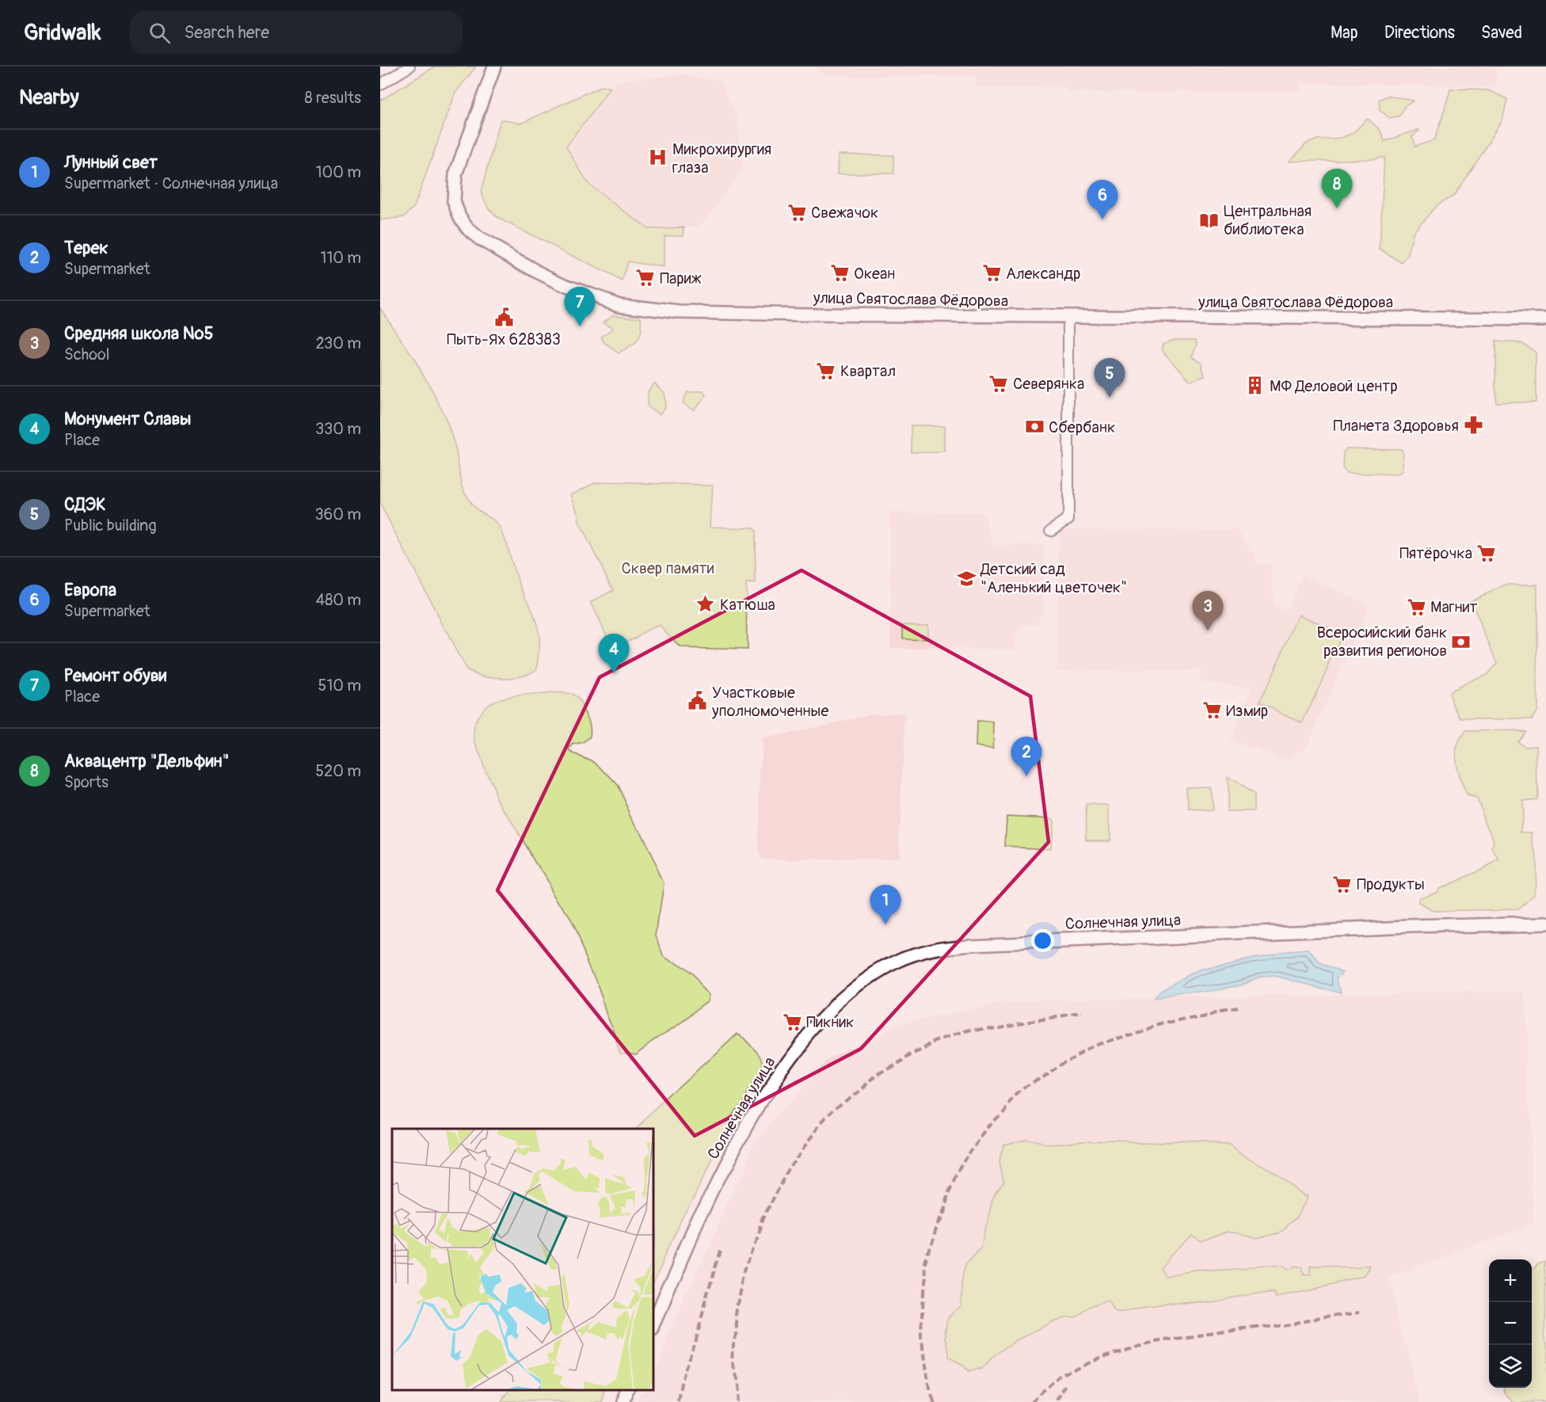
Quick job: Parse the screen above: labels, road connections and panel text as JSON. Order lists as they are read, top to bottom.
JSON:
{
  "streets": {
    "street": ["улица Святослава Фёдорова", "Солнечная улица"]
  },
  "parks": ["Сквер памяти"],
  "places": {
    "hospital": ["Микрохирургия глаза"],
    "supermarket": [
      "Свежачок",
      "Океан",
      "Александр",
      "Париж",
      "Квартал",
      "Северянка",
      "Пятёрочка",
      "Магнит",
      "Измир",
      "Продукты",
      "Пикник"
    ],
    "library": ["Центральная библиотека"],
    "public building": ["Пыть-Ях 628383", "Участковые уполномоченные"],
    "building": ["МФ Деловой центр"],
    "pharmacy": ["Планета Здоровья"],
    "bank": ["Сбербанк", "Всеросийский банк развития регионов"],
    "school or university": ["Детский сад \"Аленький цветочек\""],
    "place": ["Катюша"]
  },
  "page": {
    "header": "Gridwalk",
    "search": "Search here",
    "nav": ["Map", "Directions", "Saved"],
    "heading": ["Nearby", "8 results"],
    "list": [
      {
        "mark": "1",
        "name": "Лунный свет",
        "note": "Supermarket · Солнечная улица",
        "value": "100 m"
      },
      {
        "mark": "2",
        "name": "Терек",
        "note": "Supermarket",
        "value": "110 m"
      },
      {
        "mark": "3",
        "name": "Средняя школа №5",
        "note": "School",
        "value": "230 m"
      },
      {
        "mark": "4",
        "name": "Монумент Славы",
        "note": "Place",
        "value": "330 m"
      },
      {
        "mark": "5",
        "name": "СДЭК",
        "note": "Public building",
        "value": "360 m"
      },
      {
        "mark": "6",
        "name": "Европа",
        "note": "Supermarket",
        "value": "480 m"
      },
      {
        "mark": "7",
        "name": "Ремонт обуви",
        "note": "Place",
        "value": "510 m"
      },
      {
        "mark": "8",
        "name": "Аквацентр \"Дельфин\"",
        "note": "Sports",
        "value": "520 m"
      }
    ],
    "pins": [
      "8",
      "6",
      "7",
      "5",
      "3",
      "4",
      "2",
      "1"
    ],
    "map_buttons": ["+", "−"]
  }
}
